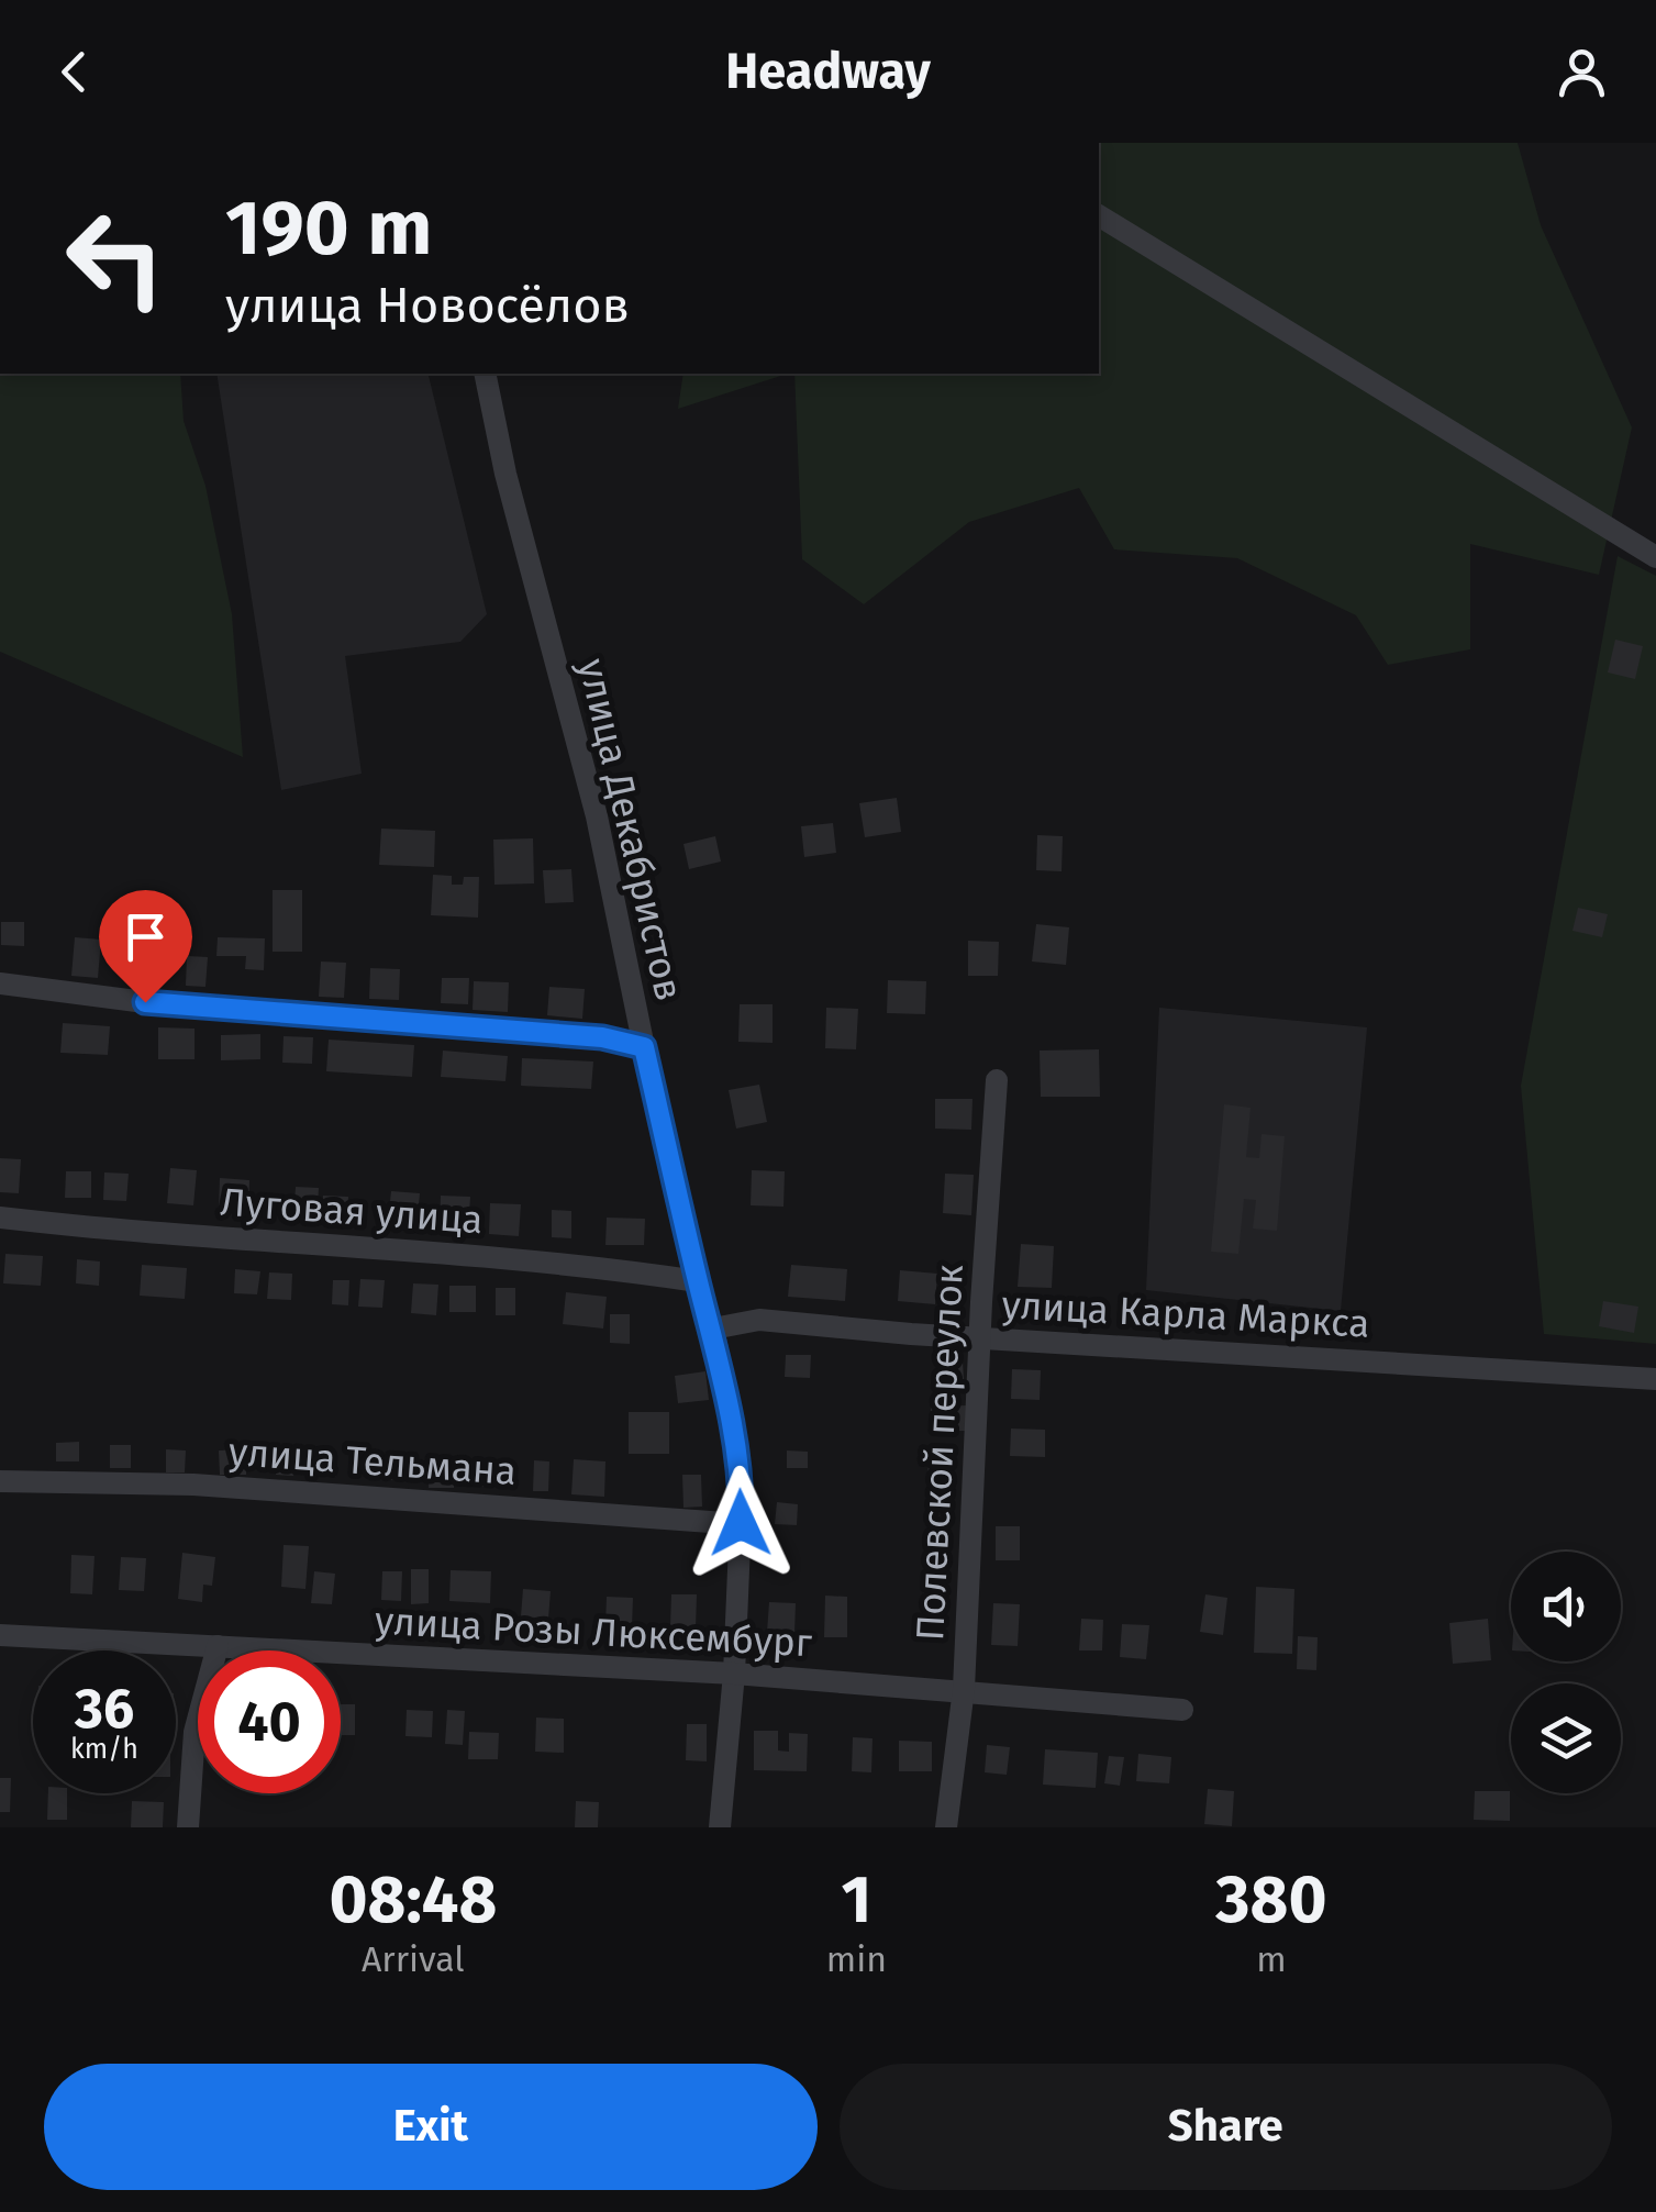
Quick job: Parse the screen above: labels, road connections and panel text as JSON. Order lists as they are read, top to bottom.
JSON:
{
  "streets": {
    "street": [
      "улица Декабристов",
      "Луговая улица",
      "улица Карла Маркса",
      "Полевской переулок",
      "улица Тельмана",
      "улица Розы Люксембург"
    ]
  },
  "crossings": [
    ["улица Декабристов", "Луговая улица"],
    ["улица Декабристов", "улица Карла Маркса"],
    ["улица Декабристов", "улица Тельмана"],
    ["улица Декабристов", "улица Розы Люксембург"],
    ["улица Карла Маркса", "Полевской переулок"],
    ["Полевской переулок", "улица Розы Люксембург"]
  ],
  "page": {
    "header": "Headway",
    "turn": ["190 m", "улица Новосёлов"],
    "speed": "36 km/h",
    "limit": "40",
    "eta": [
      "08:48",
      "Arrival",
      "1",
      "min",
      "380",
      "m"
    ],
    "buttons": ["Exit", "Share"]
  }
}
